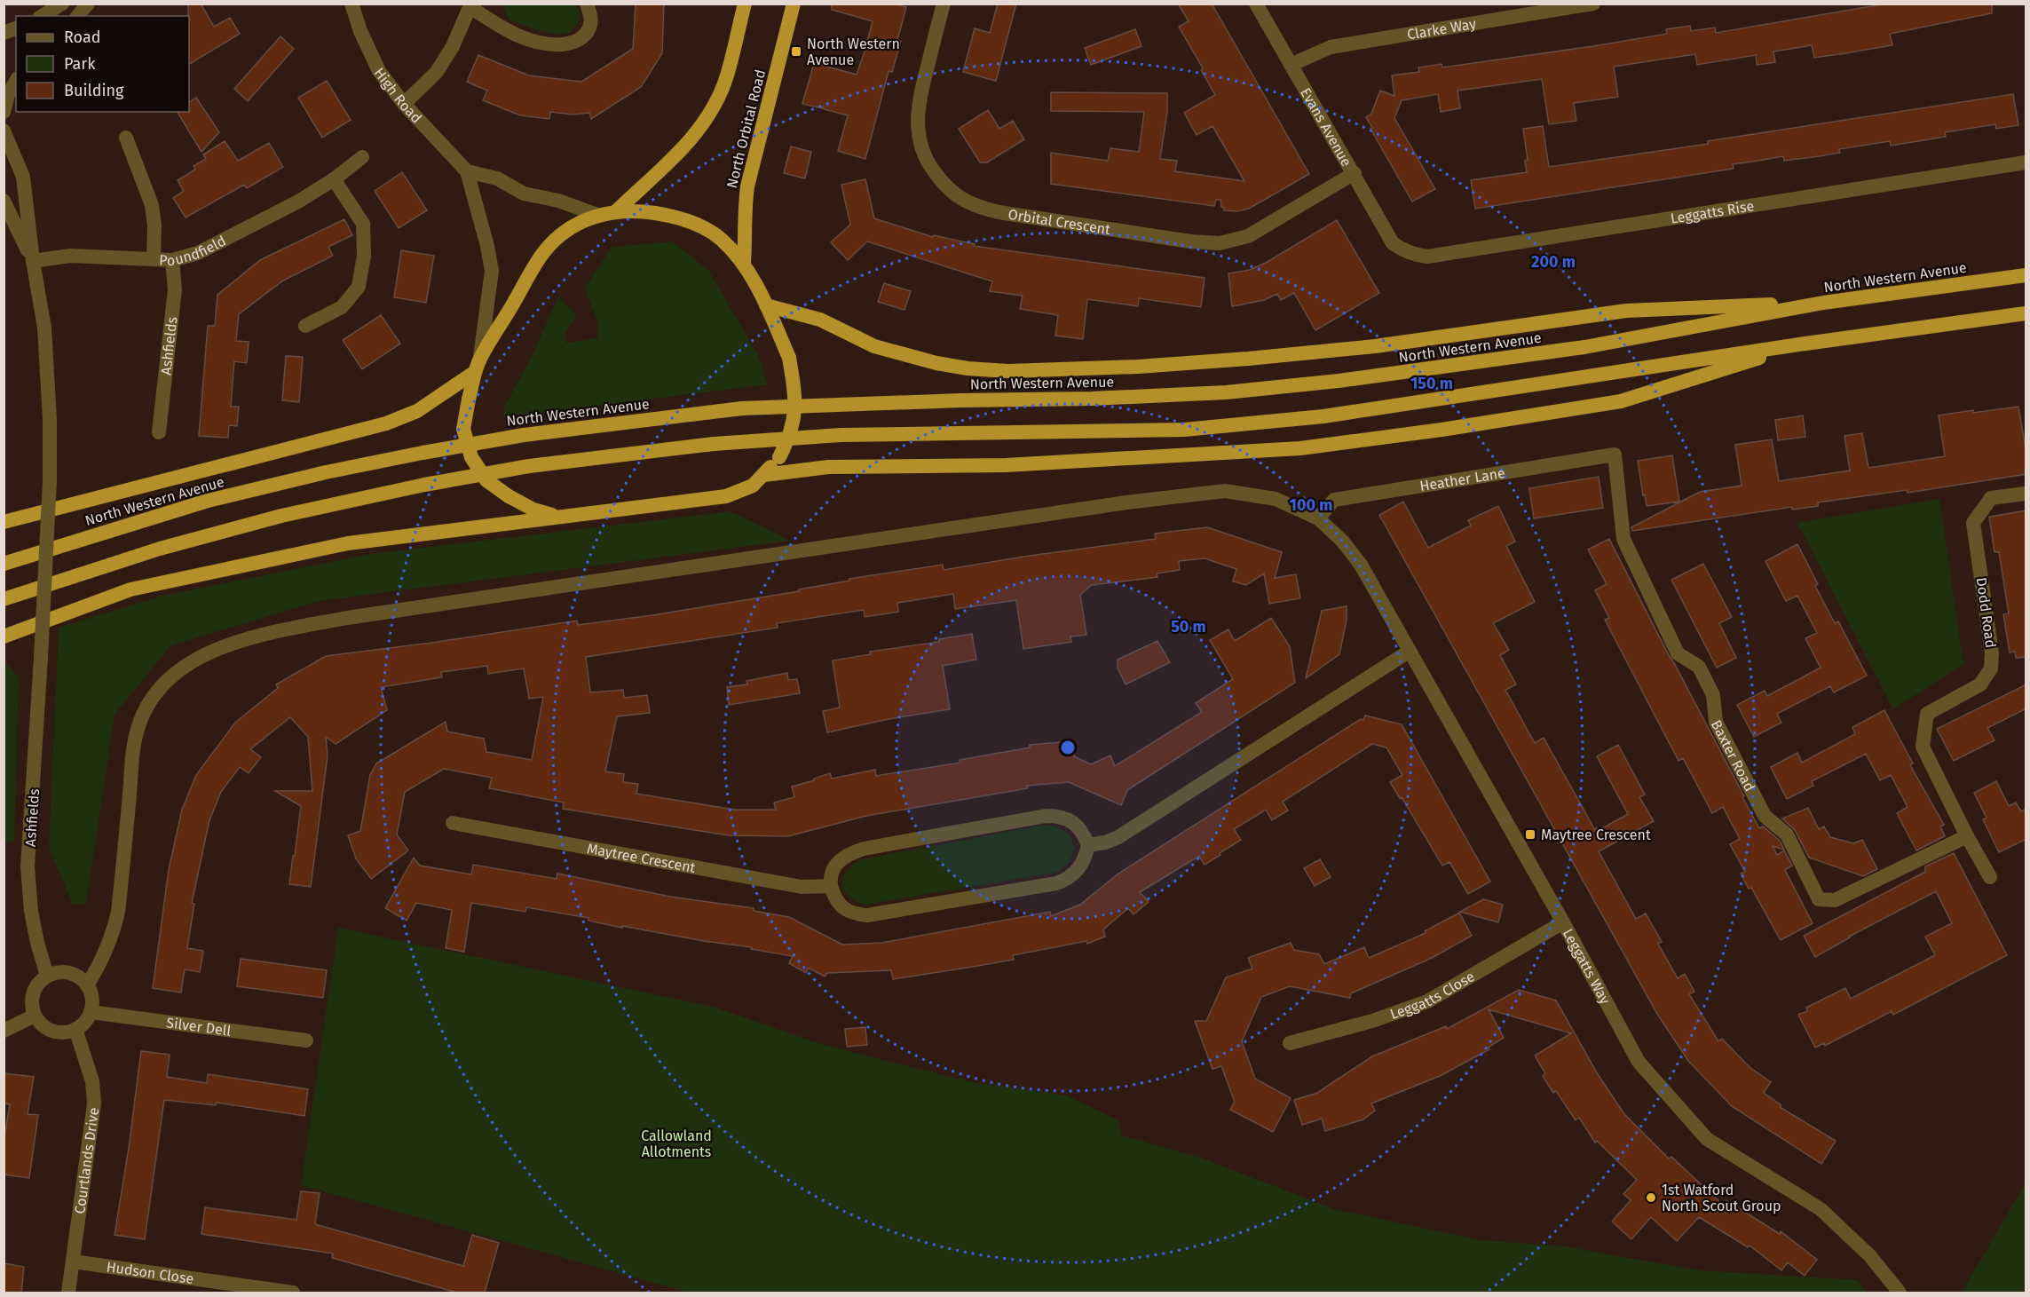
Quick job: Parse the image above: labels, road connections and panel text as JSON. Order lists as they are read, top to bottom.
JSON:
{
  "streets": {
    "highway": ["North Orbital Road", "North Western Avenue"],
    "street": [
      "Clarke Way",
      "High Road",
      "Evans Avenue",
      "Leggatts Rise",
      "Orbital Crescent",
      "Poundfield",
      "Ashfields",
      "Heather Lane",
      "Dodd Road",
      "Baxter Road",
      "Maytree Crescent",
      "Leggatts Way",
      "Leggatts Close",
      "Silver Dell",
      "Courtlands Drive",
      "Hudson Close"
    ]
  },
  "crossings": [
    ["Clarke Way", "Evans Avenue"],
    ["Evans Avenue", "Leggatts Rise"],
    ["Evans Avenue", "Orbital Crescent"],
    ["Poundfield", "Ashfields"],
    ["Ashfields", "Silver Dell"],
    ["Ashfields", "Courtlands Drive"],
    ["Heather Lane", "Baxter Road"],
    ["Heather Lane", "Leggatts Way"],
    ["Dodd Road", "Baxter Road"],
    ["Leggatts Way", "Leggatts Close"],
    ["Silver Dell", "Courtlands Drive"],
    ["Courtlands Drive", "Hudson Close"]
  ],
  "parks": ["Callowland Allotments"],
  "places": {
    "transit": ["North Western Avenue", "Maytree Crescent"],
    "other": ["1st Watford North Scout Group"]
  },
  "legend": ["Road", "Park", "Building"],
  "rings": [
    "200 m",
    "150 m",
    "100 m",
    "50 m"
  ]
}
